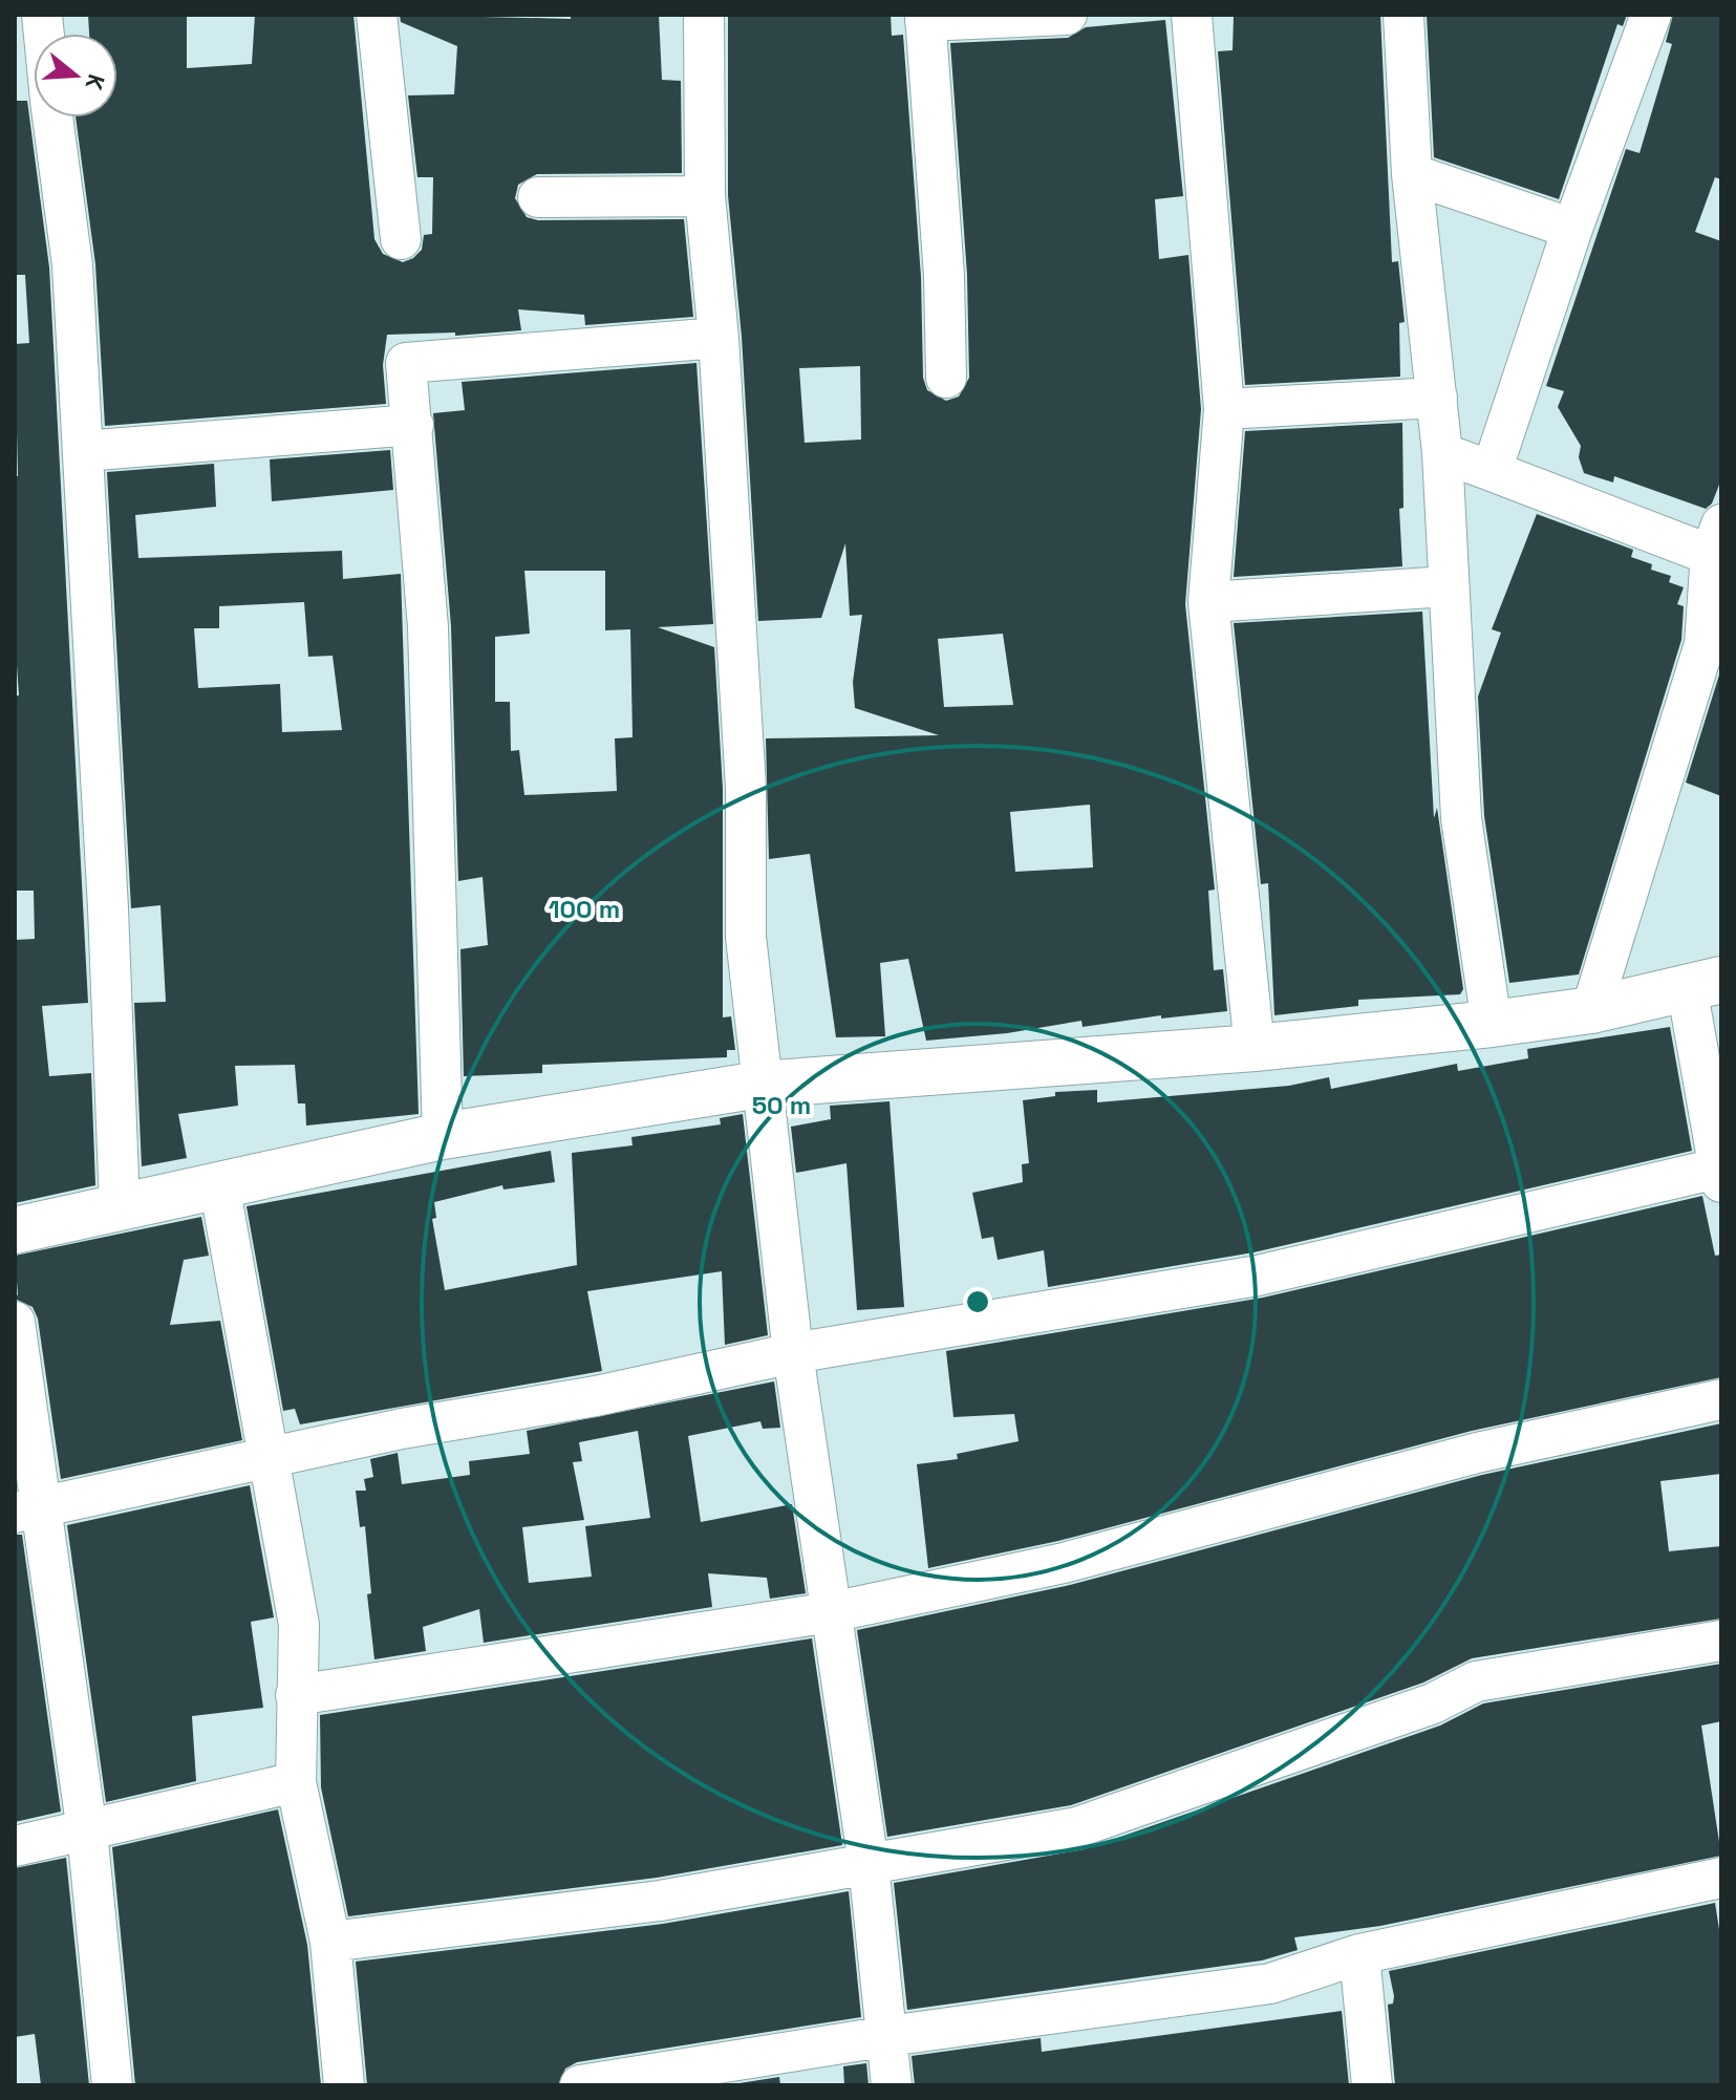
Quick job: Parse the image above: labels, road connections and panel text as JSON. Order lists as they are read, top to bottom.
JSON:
{
  "north": "right",
  "rings": ["100 m", "50 m"]
}
